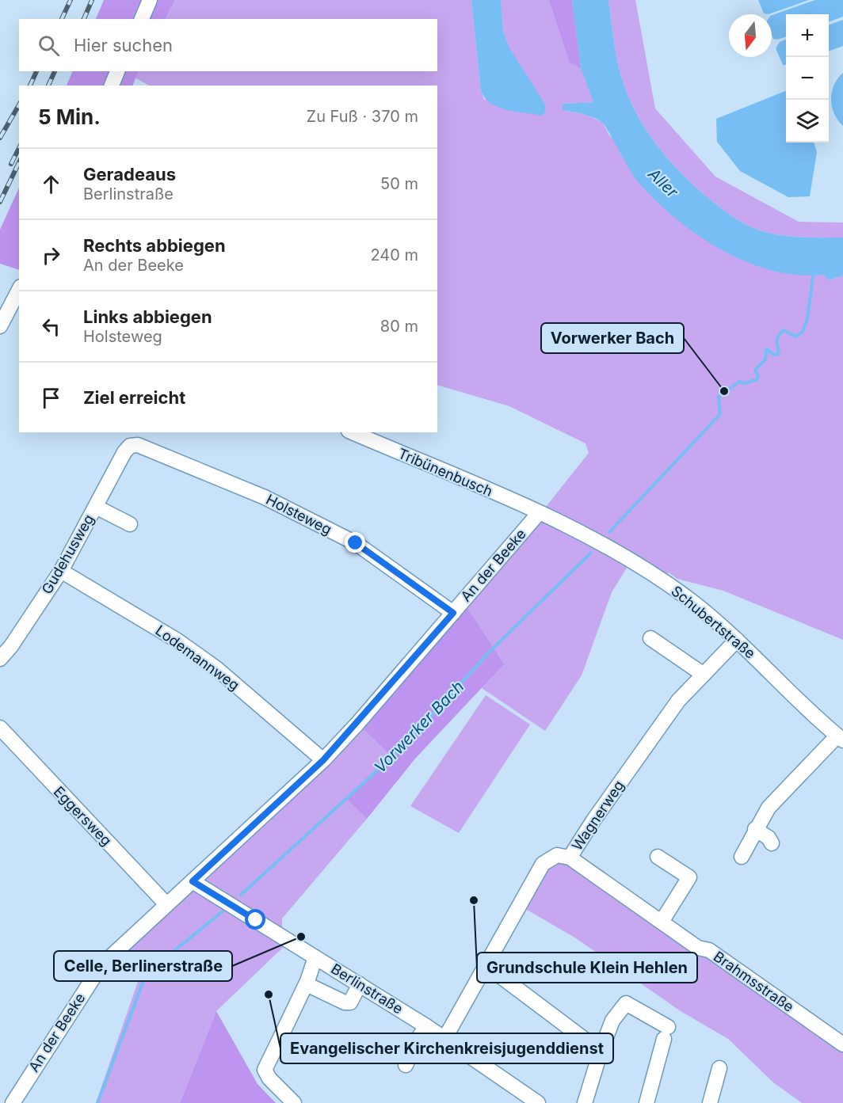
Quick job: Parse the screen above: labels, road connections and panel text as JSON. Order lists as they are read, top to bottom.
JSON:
{
  "streets": {
    "street": [
      "Tribünenbusch",
      "Holsteweg",
      "Gudehusweg",
      "An der Beeke",
      "Schubertstraße",
      "Lodemannweg",
      "Wagnerweg",
      "Eggersweg",
      "Brahmsstraße",
      "Berlinstraße"
    ]
  },
  "crossings": [
    ["Tribünenbusch", "An der Beeke"],
    ["Tribünenbusch", "Schubertstraße"],
    ["Holsteweg", "Gudehusweg"],
    ["Holsteweg", "An der Beeke"],
    ["Gudehusweg", "Lodemannweg"],
    ["An der Beeke", "Schubertstraße"],
    ["An der Beeke", "Lodemannweg"],
    ["An der Beeke", "Eggersweg"],
    ["An der Beeke", "Berlinstraße"],
    ["Schubertstraße", "Wagnerweg"],
    ["Wagnerweg", "Brahmsstraße"],
    ["Wagnerweg", "Berlinstraße"]
  ],
  "water": ["Aller", "Vorwerker Bach"],
  "places": [
    "Vorwerker Bach",
    "Grundschule Klein Hehlen",
    "Celle, Berlinerstraße",
    "Evangelischer Kirchenkreisjugenddienst"
  ],
  "north": "bottom",
  "page": {
    "map_buttons": ["+", "−"],
    "search": "Hier suchen",
    "heading": ["5 Min.", "Zu Fuß · 370 m"],
    "list": [
      ["Geradeaus", "Berlinstraße", "50 m"],
      ["Rechts abbiegen", "An der Beeke", "240 m"],
      ["Links abbiegen", "Holsteweg", "80 m"],
      "Ziel erreicht"
    ]
  }
}
